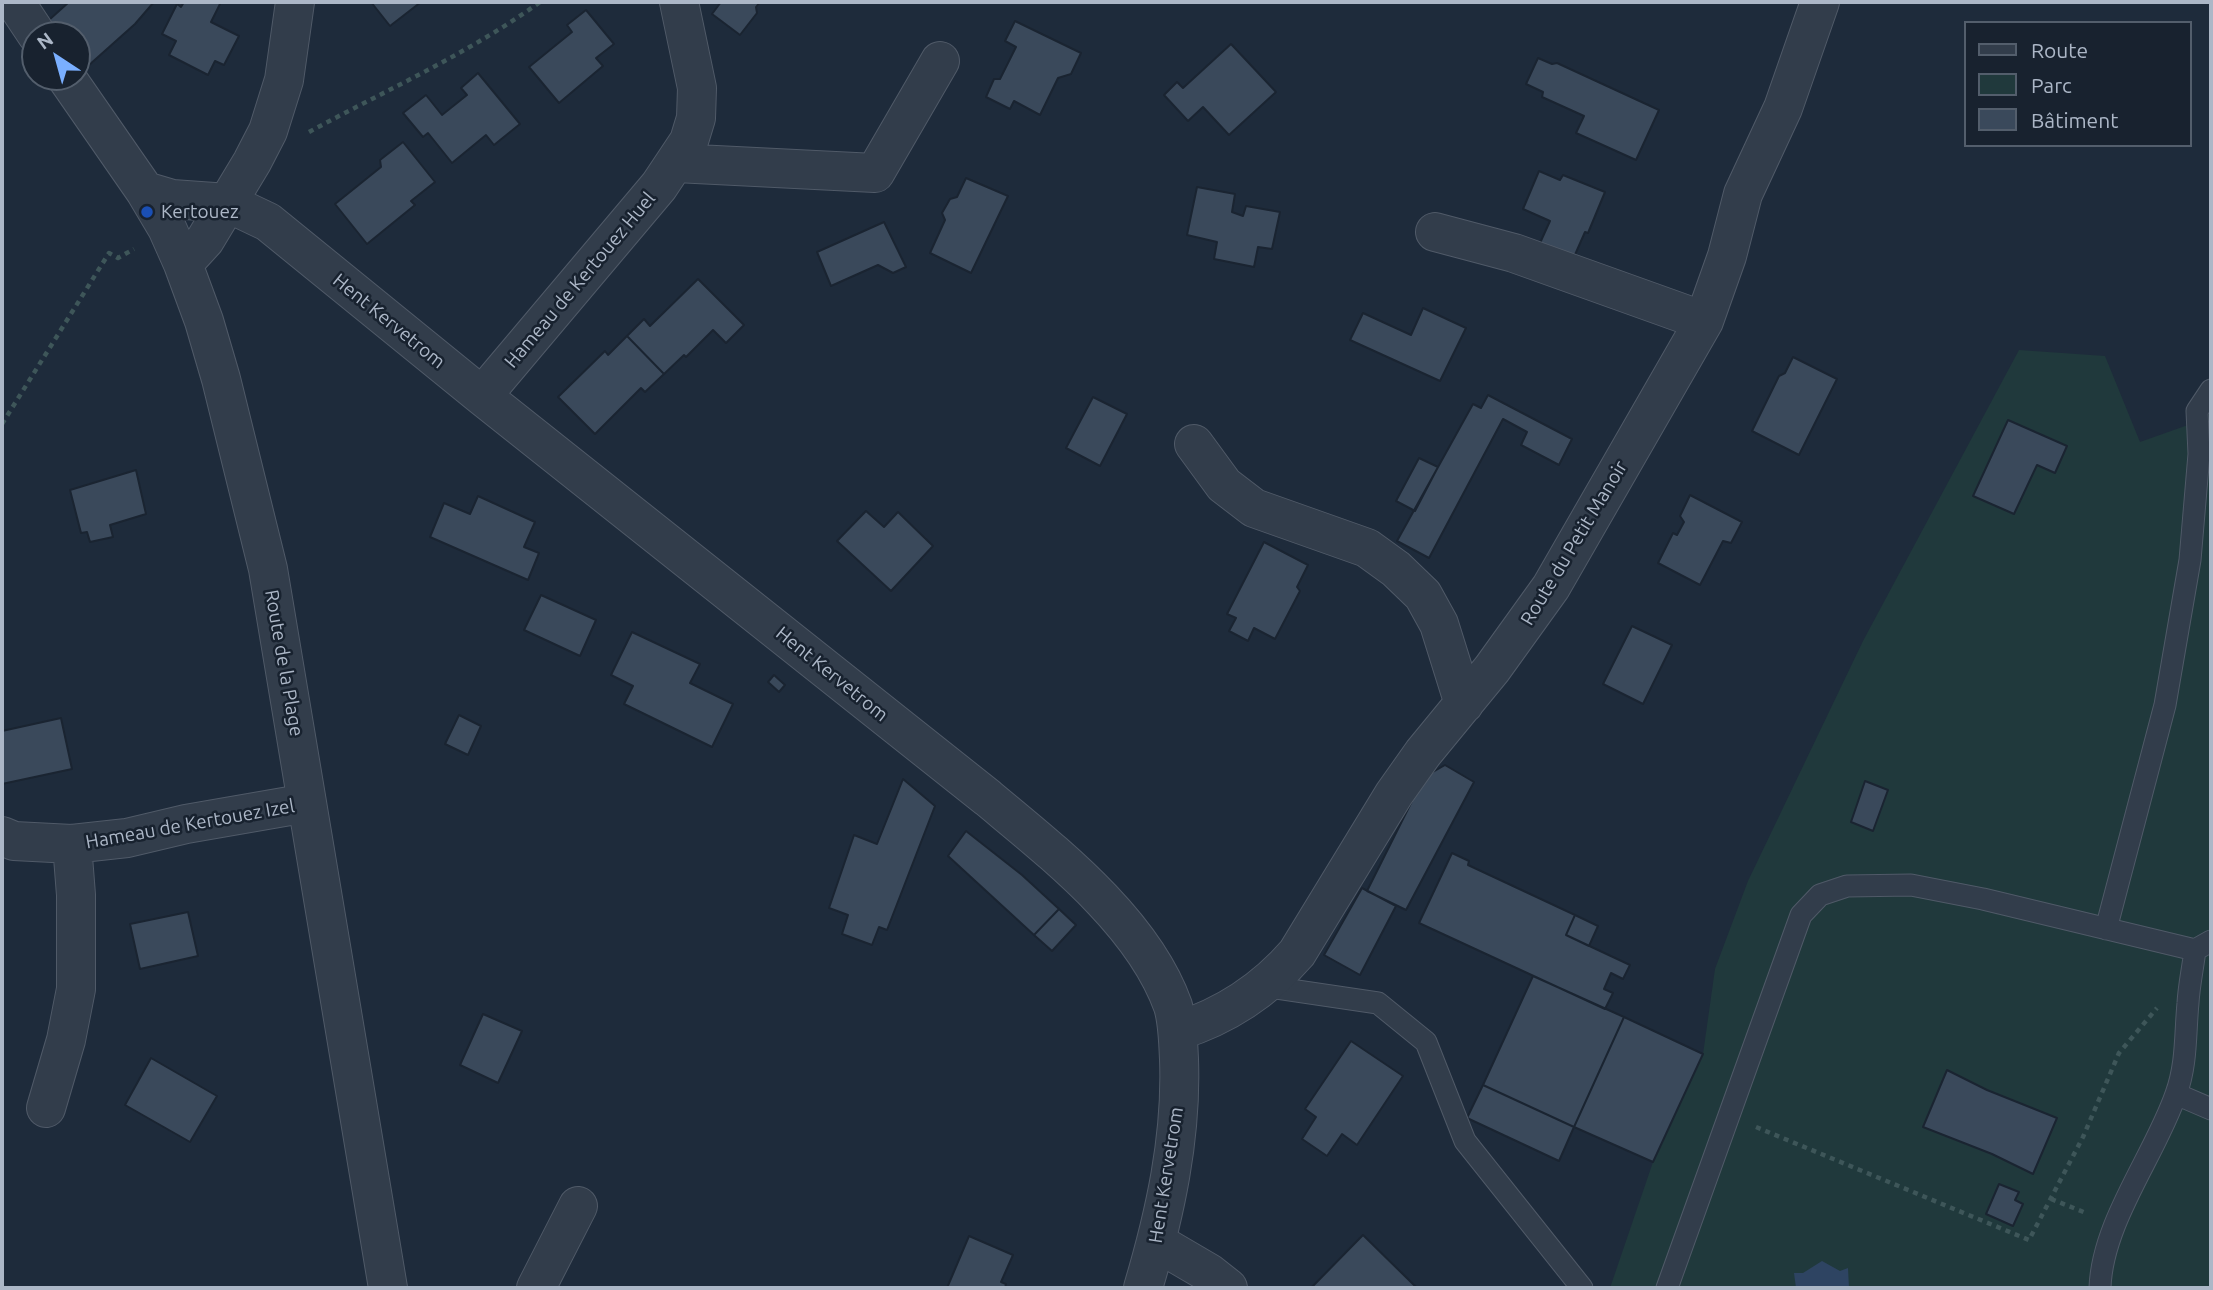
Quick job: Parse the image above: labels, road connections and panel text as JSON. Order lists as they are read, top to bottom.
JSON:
{
  "streets": {
    "street": [
      "Hameau de Kertouez Huel",
      "Hent Kervetrom",
      "Route du Petit Manoir",
      "Route de la Plage",
      "Hameau de Kertouez Izel"
    ]
  },
  "crossings": [
    ["Hameau de Kertouez Huel", "Hent Kervetrom"],
    ["Hent Kervetrom", "Route du Petit Manoir"],
    ["Route de la Plage", "Hameau de Kertouez Izel"]
  ],
  "places": ["Kertouez"],
  "legend": ["Route", "Parc", "Bâtiment"],
  "north": "top left"
}
